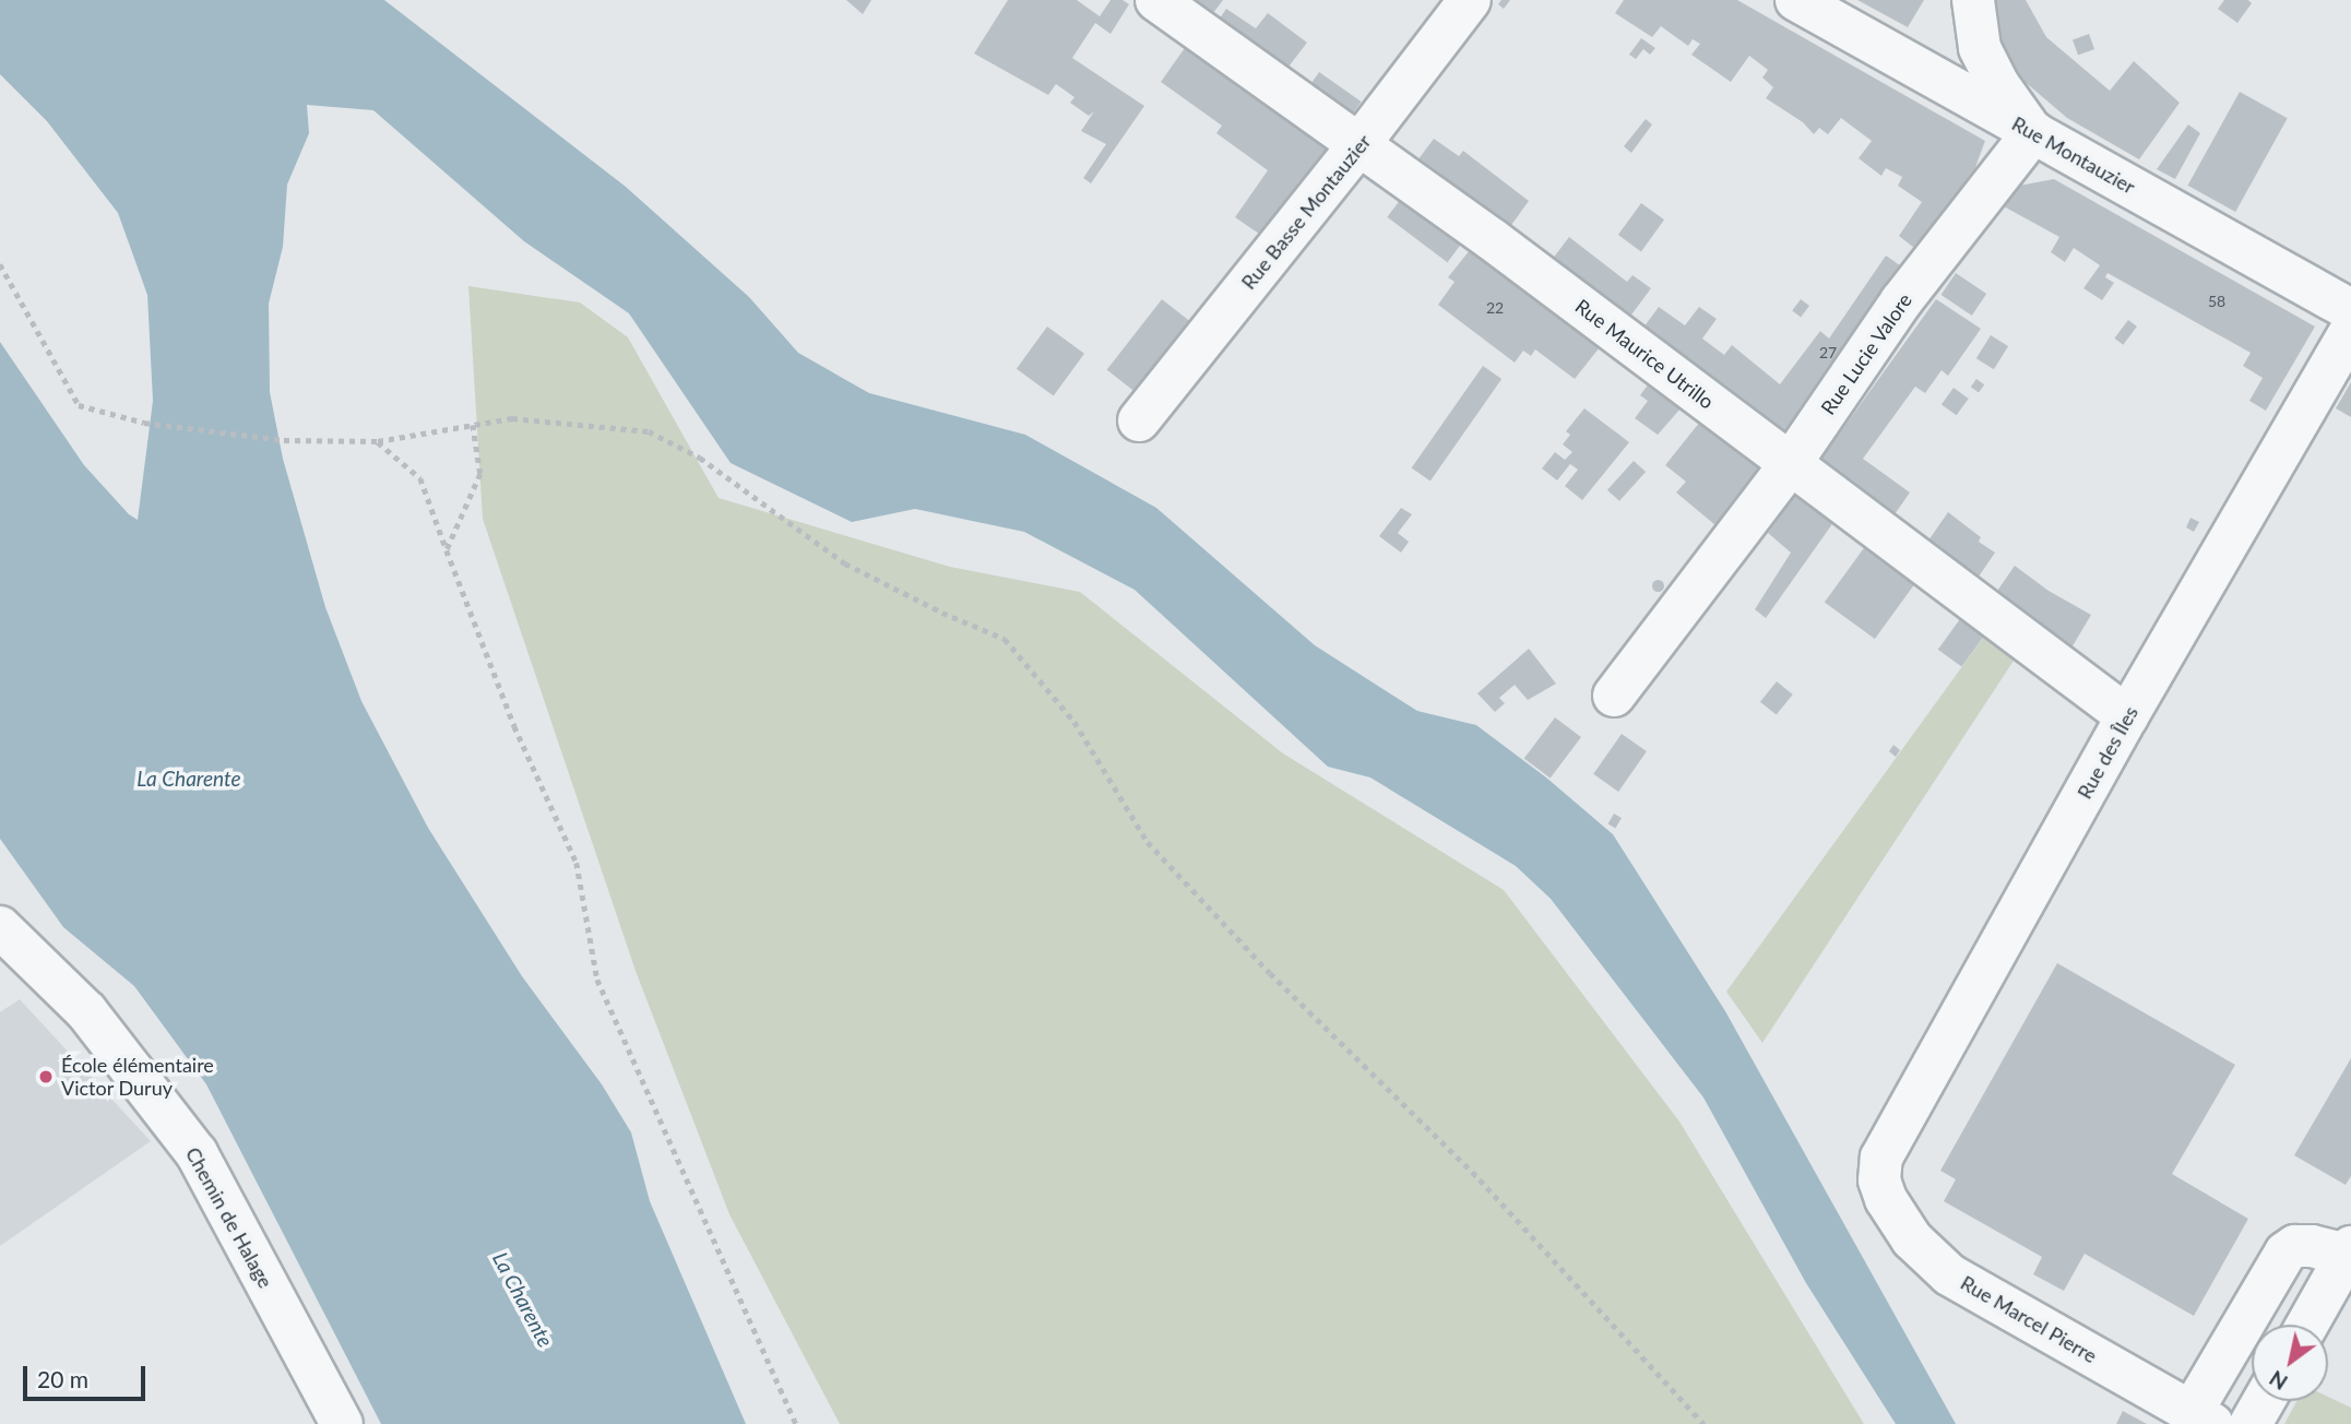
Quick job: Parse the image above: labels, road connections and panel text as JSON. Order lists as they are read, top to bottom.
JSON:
{
  "streets": {
    "street": [
      "Rue Montauzier",
      "Rue Basse Montauzier",
      "Rue Maurice Utrillo",
      "Rue Lucie Valore",
      "Rue des Îles",
      "Chemin de Halage",
      "Rue Marcel Pierre"
    ]
  },
  "crossings": [
    ["Rue Montauzier", "Rue Lucie Valore"],
    ["Rue Basse Montauzier", "Rue Maurice Utrillo"],
    ["Rue Maurice Utrillo", "Rue Lucie Valore"],
    ["Rue Maurice Utrillo", "Rue des Îles"],
    ["Rue des Îles", "Rue Marcel Pierre"]
  ],
  "water": ["La Charente"],
  "places": ["École élémentaire Victor Duruy"],
  "house_numbers": ["58", "22", "27"],
  "scale_bar": "20 m",
  "north": "bottom left"
}
